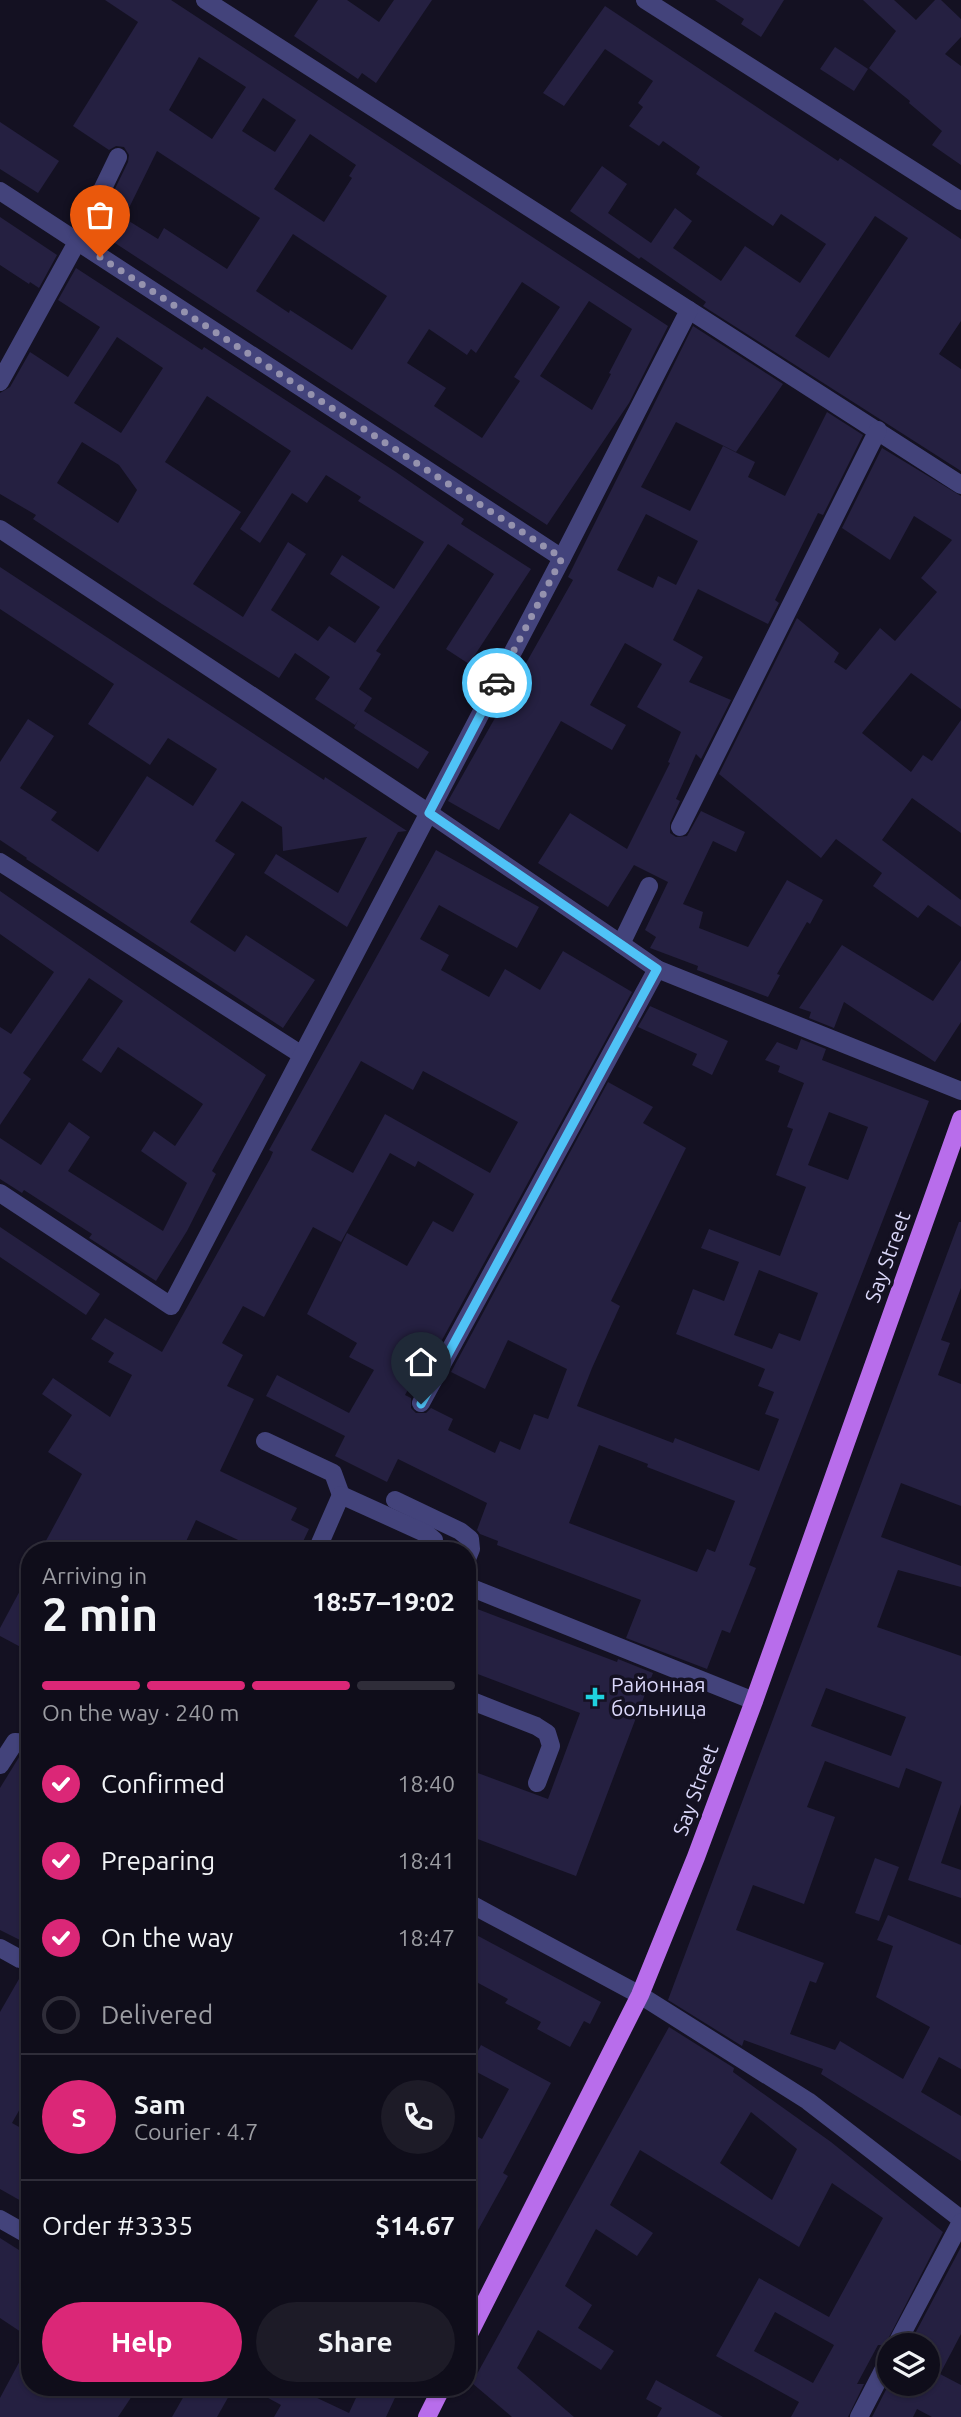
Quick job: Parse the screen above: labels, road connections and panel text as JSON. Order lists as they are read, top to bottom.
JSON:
{
  "streets": {
    "main road": ["Say Street"]
  },
  "places": {
    "health": ["Районная больница"]
  },
  "page": {
    "heading": ["2 min", "Arriving in", "18:57–19:02"],
    "panel": [
      "Sam",
      "Courier · 4.7",
      "Order #3335",
      "$14.67"
    ],
    "bar": "On the way · 240 m",
    "list": [
      ["Confirmed", "18:40"],
      ["Preparing", "18:41"],
      ["On the way", "18:47"],
      "Delivered"
    ],
    "round": "S",
    "buttons": ["Help", "Share"]
  }
}
